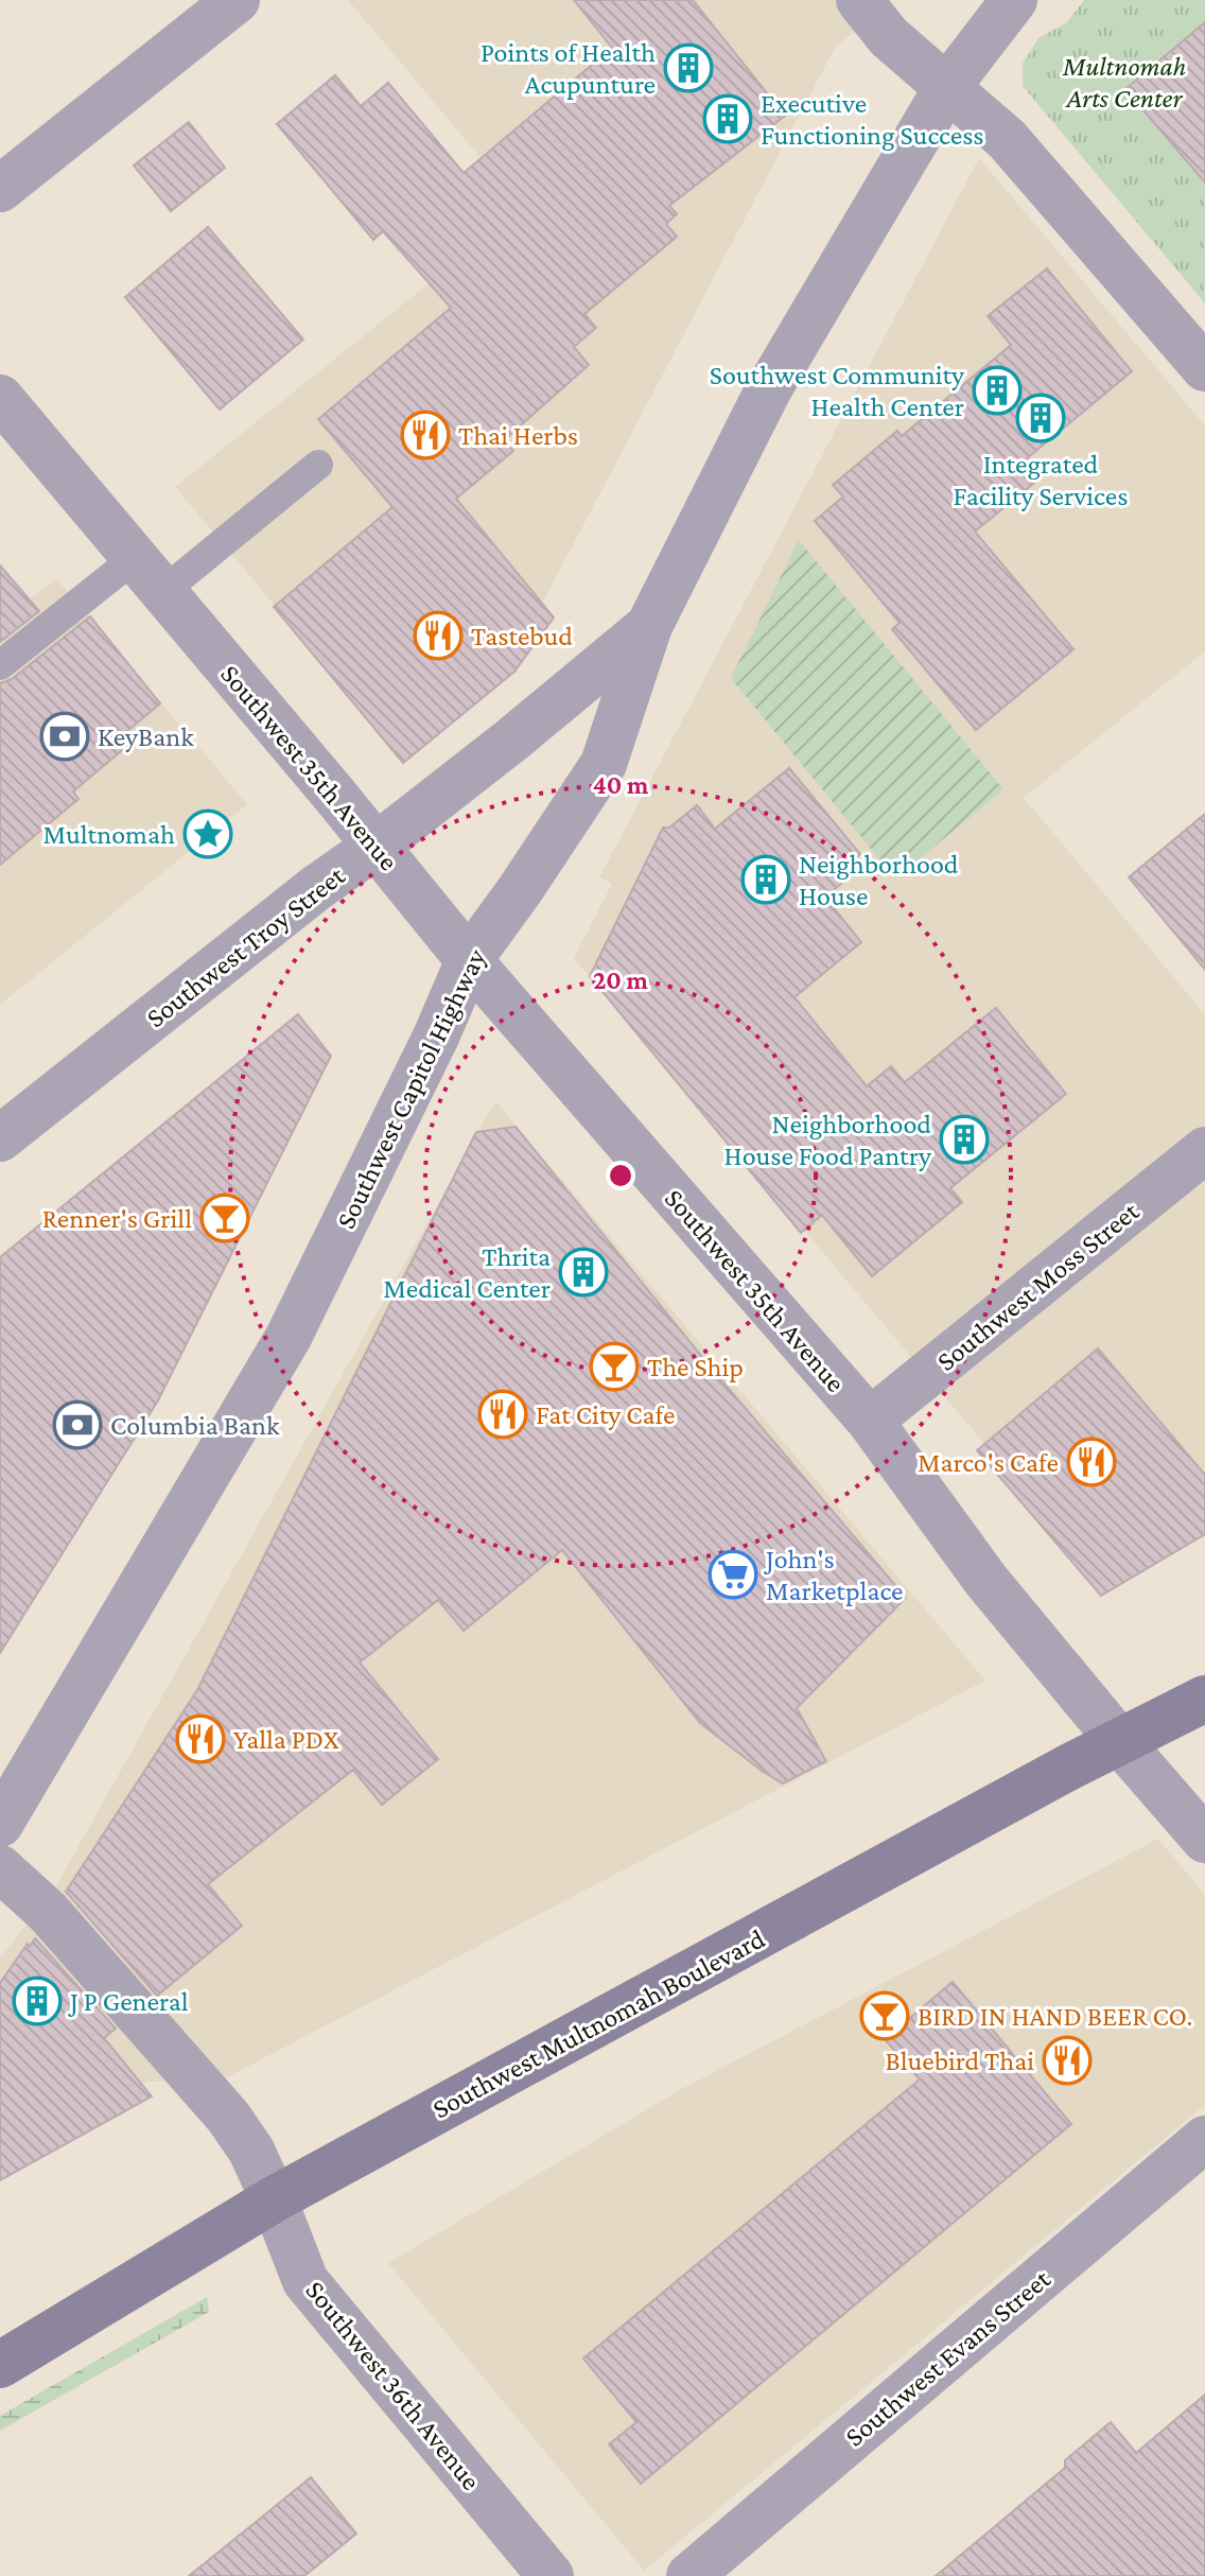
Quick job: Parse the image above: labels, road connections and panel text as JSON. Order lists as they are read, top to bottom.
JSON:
{
  "streets": {
    "main road": ["Southwest Multnomah Boulevard"],
    "street": [
      "Southwest 35th Avenue",
      "Southwest Troy Street",
      "Southwest Capitol Highway",
      "Southwest Moss Street",
      "Southwest Evans Street",
      "Southwest 36th Avenue"
    ]
  },
  "crossings": [
    ["Southwest 35th Avenue", "Southwest Troy Street"],
    ["Southwest 35th Avenue", "Southwest Capitol Highway"],
    ["Southwest 35th Avenue", "Southwest Moss Street"],
    ["Southwest 35th Avenue", "Southwest Multnomah Boulevard"],
    ["Southwest Troy Street", "Southwest Capitol Highway"],
    ["Southwest Multnomah Boulevard", "Southwest 36th Avenue"]
  ],
  "parks": ["Multnomah Arts Center"],
  "places": {
    "building": [
      "Points of Health Acupunture",
      "Executive Functioning Success",
      "Southwest Community Health Center",
      "Integrated Facility Services",
      "Neighborhood House",
      "Neighborhood House Food Pantry",
      "Thrita Medical Center",
      "J P General"
    ],
    "restaurant": [
      "Thai Herbs",
      "Tastebud",
      "Fat City Cafe",
      "Marco's Cafe",
      "Yalla PDX",
      "Bluebird Thai"
    ],
    "bank": ["KeyBank", "Columbia Bank"],
    "place": ["Multnomah"],
    "bar": ["Renner's Grill", "The Ship", "BIRD IN HAND BEER CO."],
    "supermarket": ["John's Marketplace"]
  },
  "rings": ["40 m", "20 m"]
}
